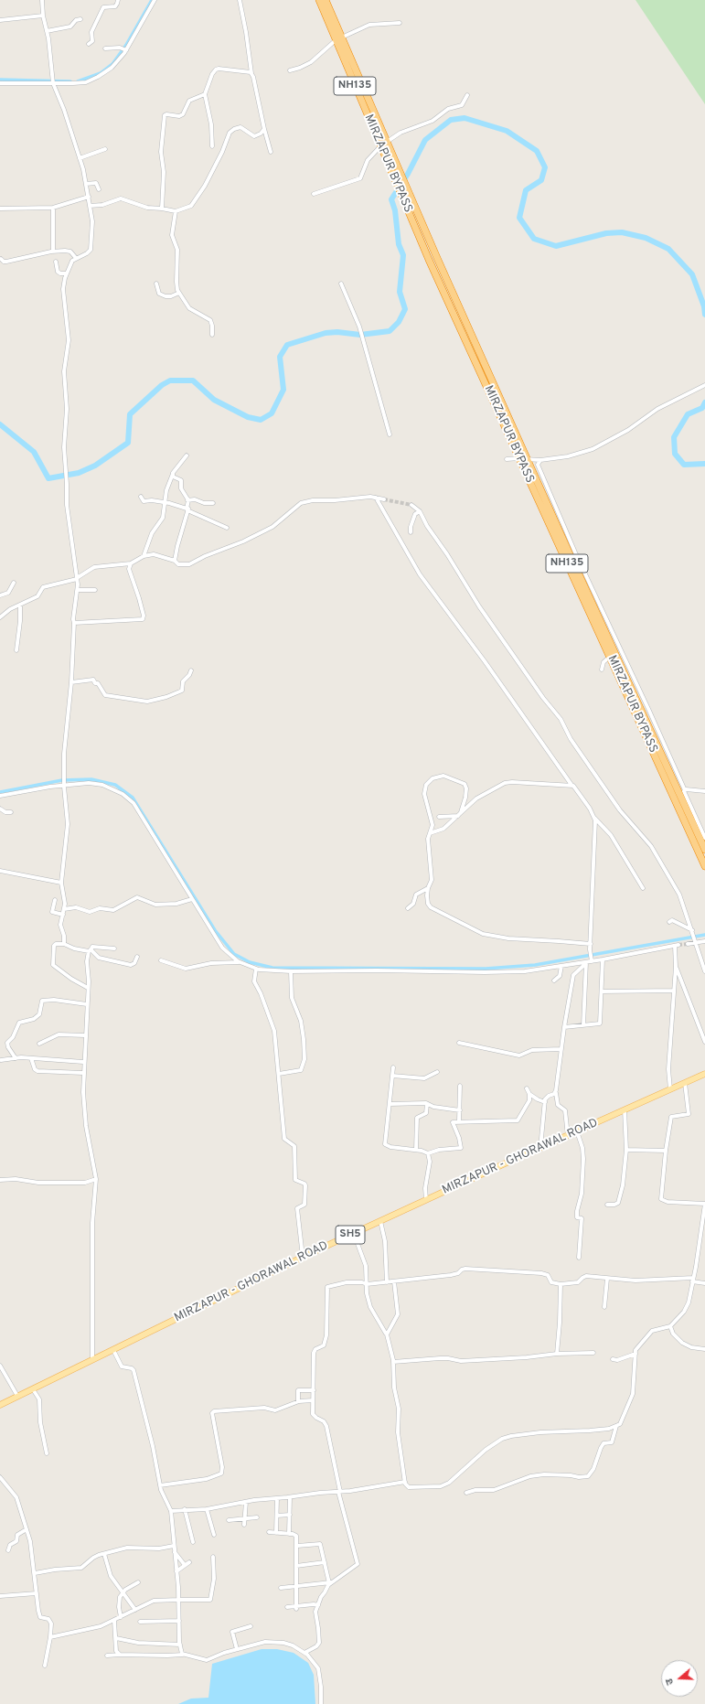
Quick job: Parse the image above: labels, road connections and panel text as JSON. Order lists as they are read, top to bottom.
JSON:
{
  "streets": {
    "highway": ["NH135", "MIRZAPUR BYPASS"],
    "main road": ["MIRZAPUR - GHORAWAL ROAD", "SH5"]
  },
  "north": "left"
}
